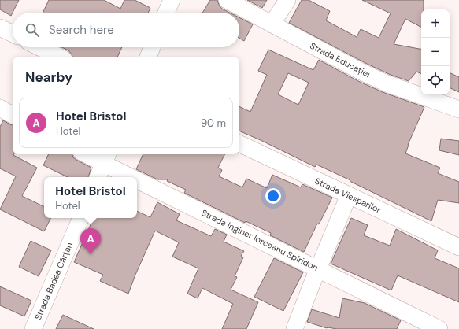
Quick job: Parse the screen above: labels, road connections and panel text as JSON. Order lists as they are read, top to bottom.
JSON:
{
  "streets": {
    "street": [
      "Strada Educației",
      "Strada Viesparilor",
      "Strada Inginer Iorceanu Spiridon",
      "Strada Badea Cârțan"
    ]
  },
  "page": {
    "map_buttons": ["+", "−"],
    "search": "Search here",
    "heading": "Nearby",
    "list": [
      {
        "mark": "A",
        "name": "Hotel Bristol",
        "note": "Hotel",
        "value": "90 m"
      }
    ],
    "popup": ["Hotel Bristol", "Hotel"],
    "pins": "A"
  }
}
